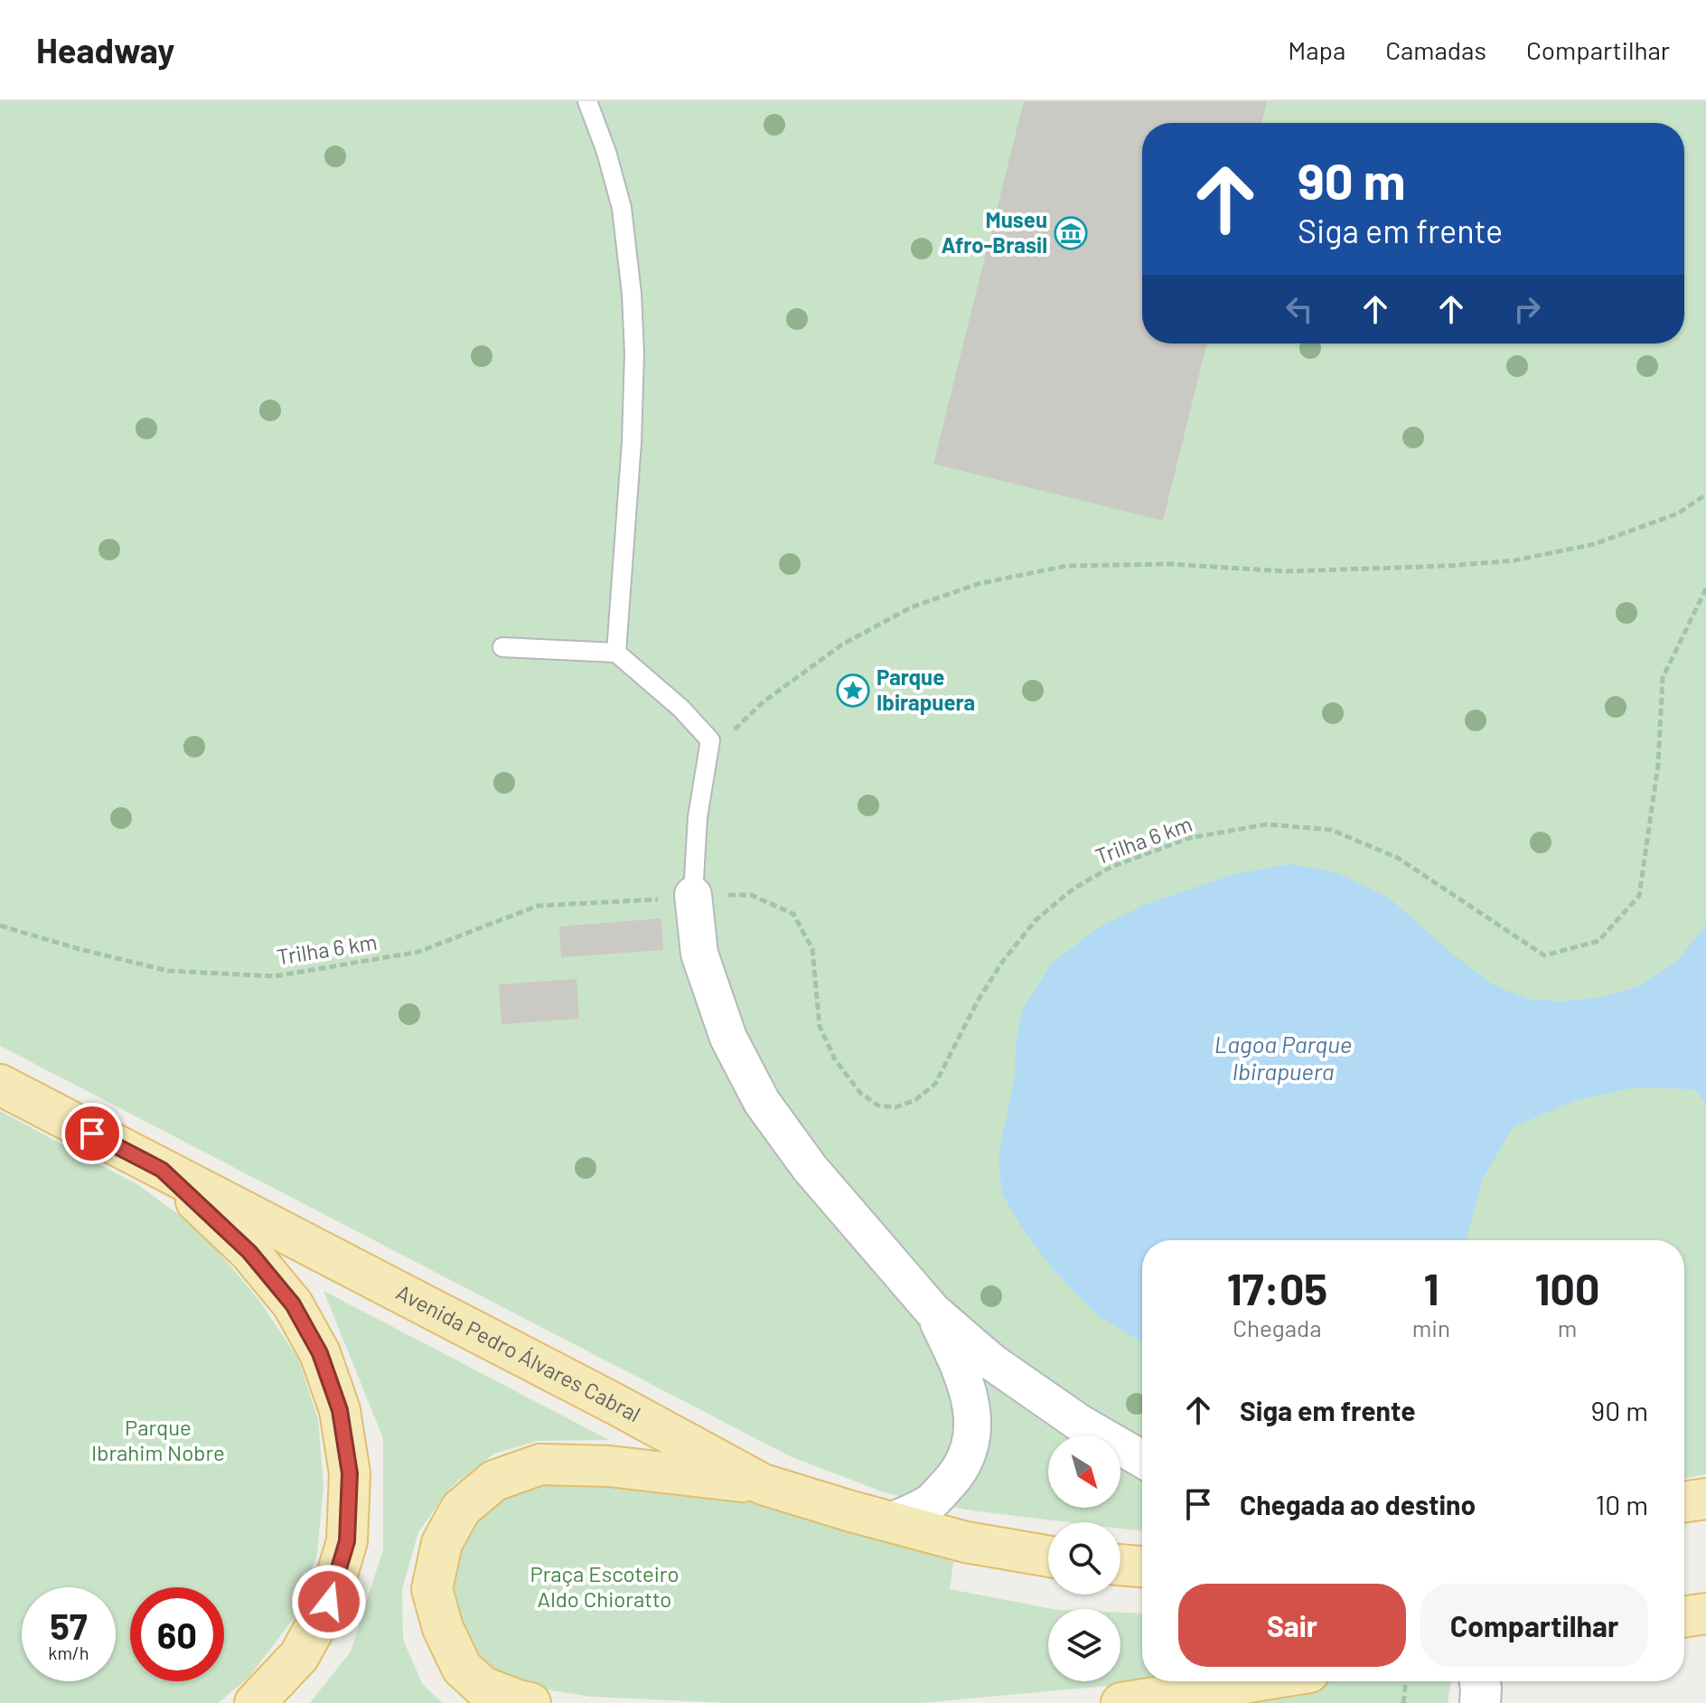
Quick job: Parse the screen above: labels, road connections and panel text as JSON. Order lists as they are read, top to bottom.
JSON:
{
  "streets": {
    "main road": ["Avenida Pedro Álvares Cabral"],
    "path": ["Trilha 6 km"]
  },
  "water": ["Lagoa Parque Ibirapuera"],
  "parks": ["Parque Ibrahim Nobre", "Praça Escoteiro Aldo Chioratto"],
  "places": {
    "museum": ["Museu Afro-Brasil"],
    "place": ["Parque Ibirapuera"]
  },
  "north": "bottom right",
  "page": {
    "header": "Headway",
    "nav": ["Mapa", "Camadas", "Compartilhar"],
    "turn": ["90 m", "Siga em frente"],
    "eta": [
      "17:05",
      "Chegada",
      "1",
      "min",
      "100",
      "m"
    ],
    "list": [
      {
        "name": "Siga em frente",
        "value": "90 m"
      },
      {
        "name": "Chegada ao destino",
        "value": "10 m"
      }
    ],
    "buttons": ["Sair", "Compartilhar"],
    "speed": "57 km/h",
    "limit": "60"
  }
}
